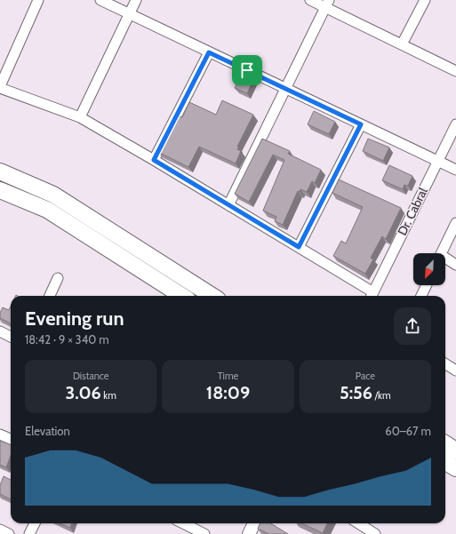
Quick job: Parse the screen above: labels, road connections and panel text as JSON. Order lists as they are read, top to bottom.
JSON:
{
  "streets": {
    "street": ["Dr. Cabral"]
  },
  "north": "bottom left",
  "page": {
    "heading": ["Evening run", "18:42 · 9 × 340 m"],
    "stats": [
      ["Distance", "3.06 km"],
      ["Time", "18:09"],
      ["Pace", "5:56 /km"]
    ],
    "chart": ["Elevation", "60–67 m"]
  }
}
